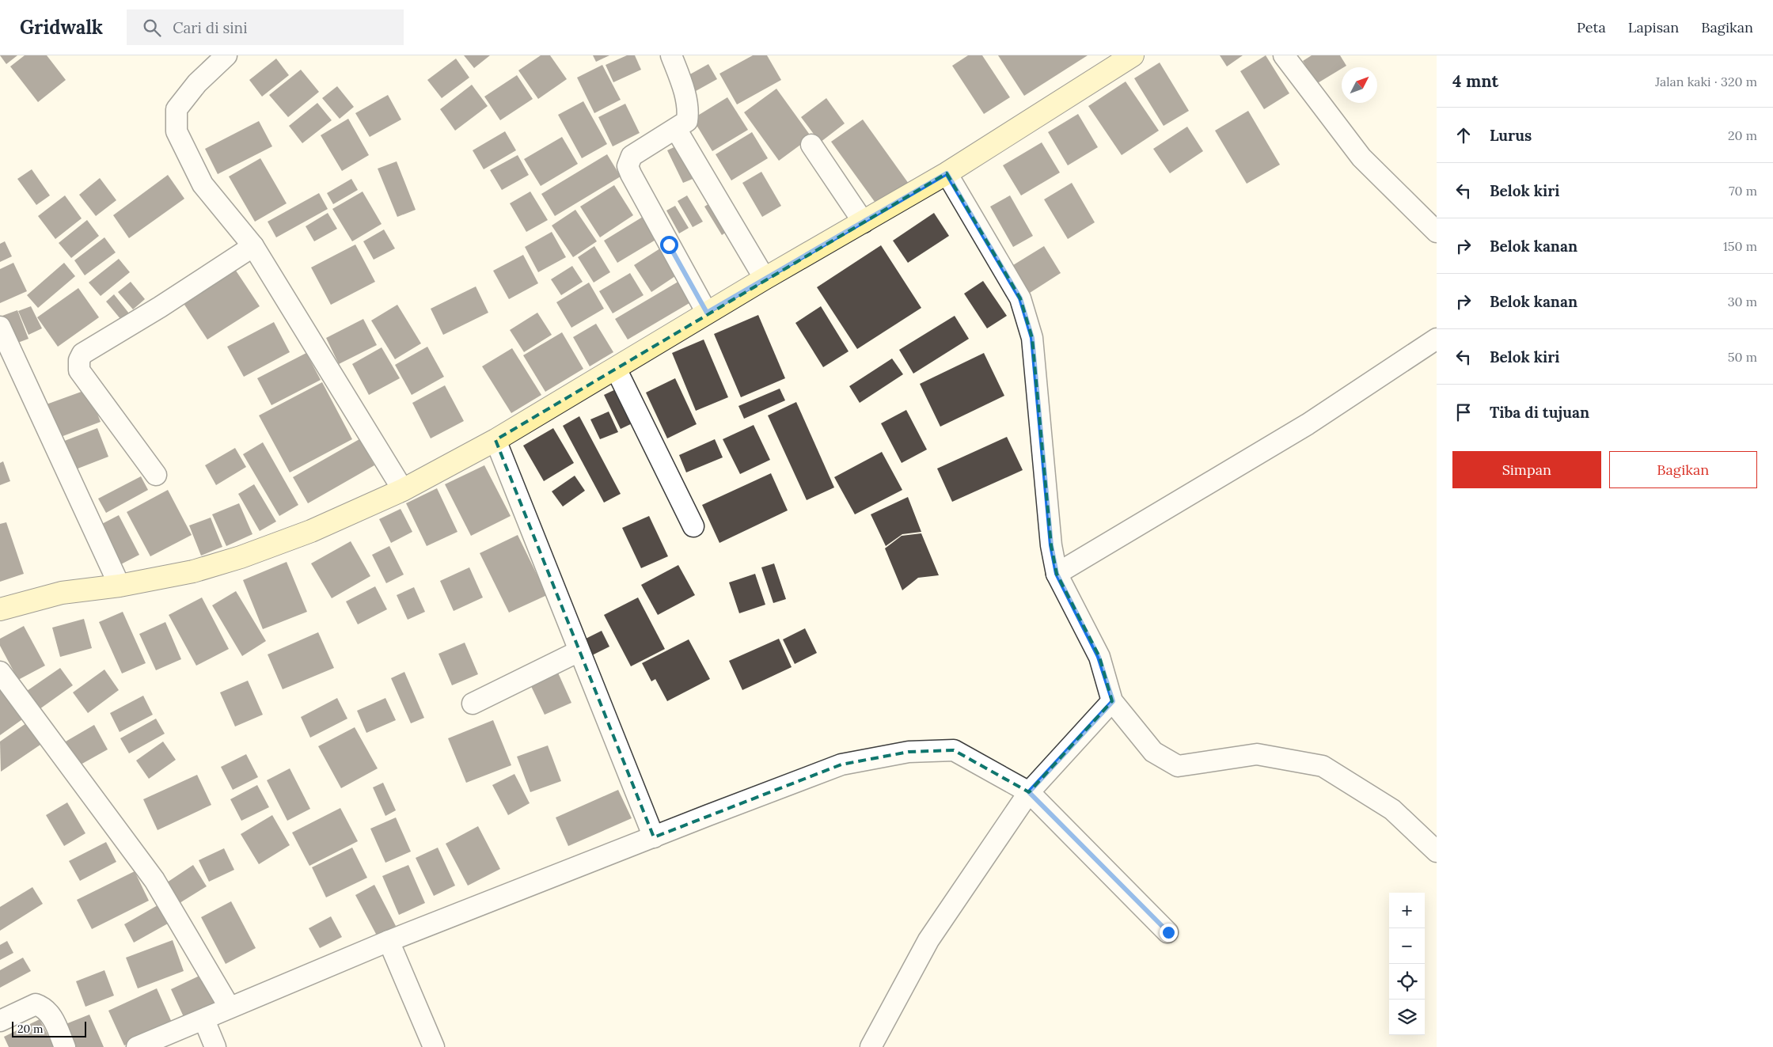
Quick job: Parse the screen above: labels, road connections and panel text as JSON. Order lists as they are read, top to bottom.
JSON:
{
  "scale_bar": "20 m",
  "north": "top right",
  "page": {
    "header": "Gridwalk",
    "search": "Cari di sini",
    "nav": ["Peta", "Lapisan", "Bagikan"],
    "heading": ["4 mnt", "Jalan kaki · 320 m"],
    "list": [
      ["Lurus", "20 m"],
      ["Belok kiri", "70 m"],
      ["Belok kanan", "150 m"],
      ["Belok kanan", "30 m"],
      ["Belok kiri", "50 m"],
      "Tiba di tujuan"
    ],
    "buttons": ["Simpan", "Bagikan"],
    "map_buttons": ["+", "−"],
    "scale": "20 m"
  }
}
